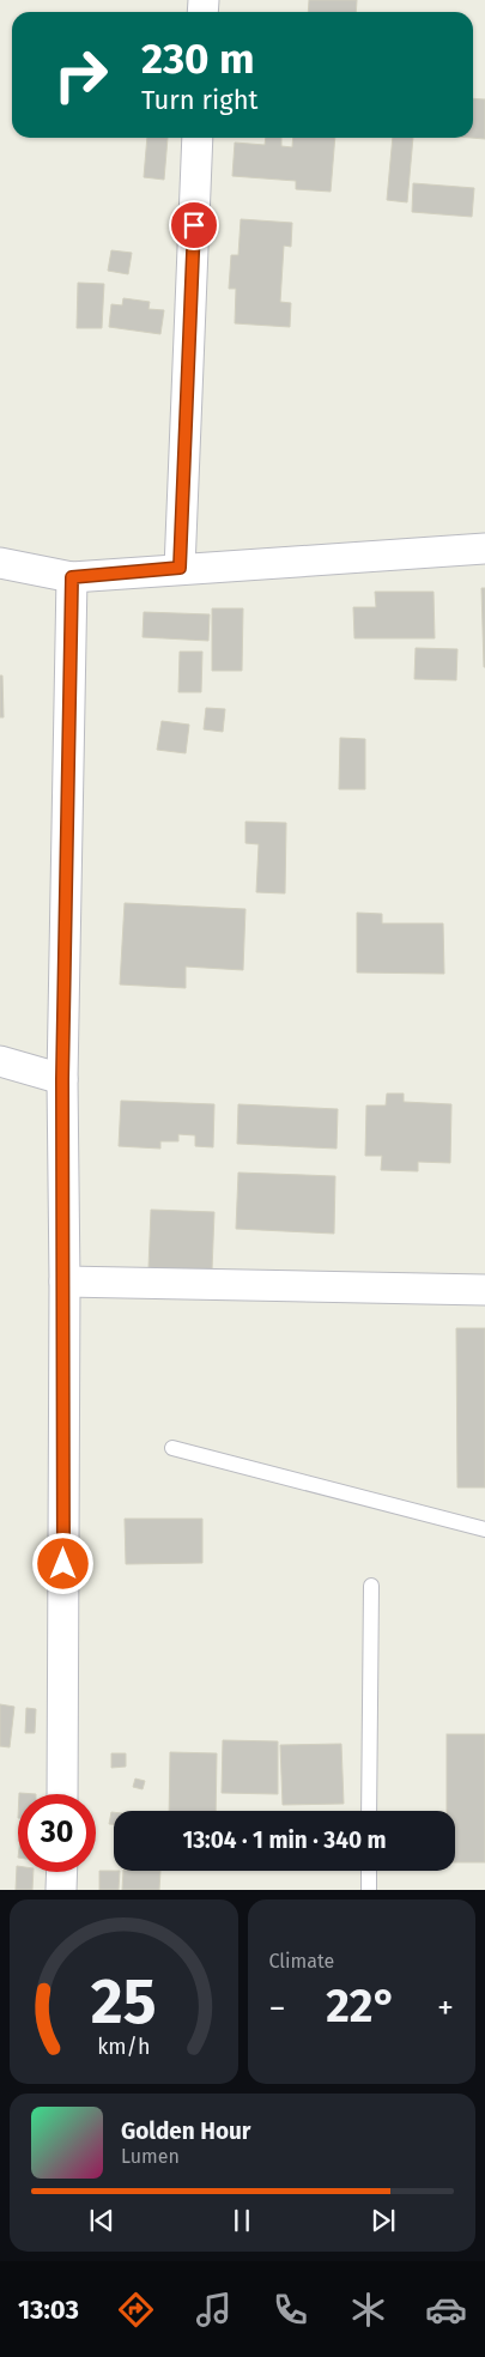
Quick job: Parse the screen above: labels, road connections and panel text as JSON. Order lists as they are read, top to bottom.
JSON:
{
  "page": {
    "turn": ["230 m", "Turn right"],
    "limit": "30",
    "trip": "13:04 · 1 min · 340 m",
    "tile": "Climate",
    "heat": ["−", "22°", "+"],
    "song": ["Golden Hour", "Lumen"],
    "tabs": "13:03",
    "gauge": ["25", "km/h"]
  }
}
